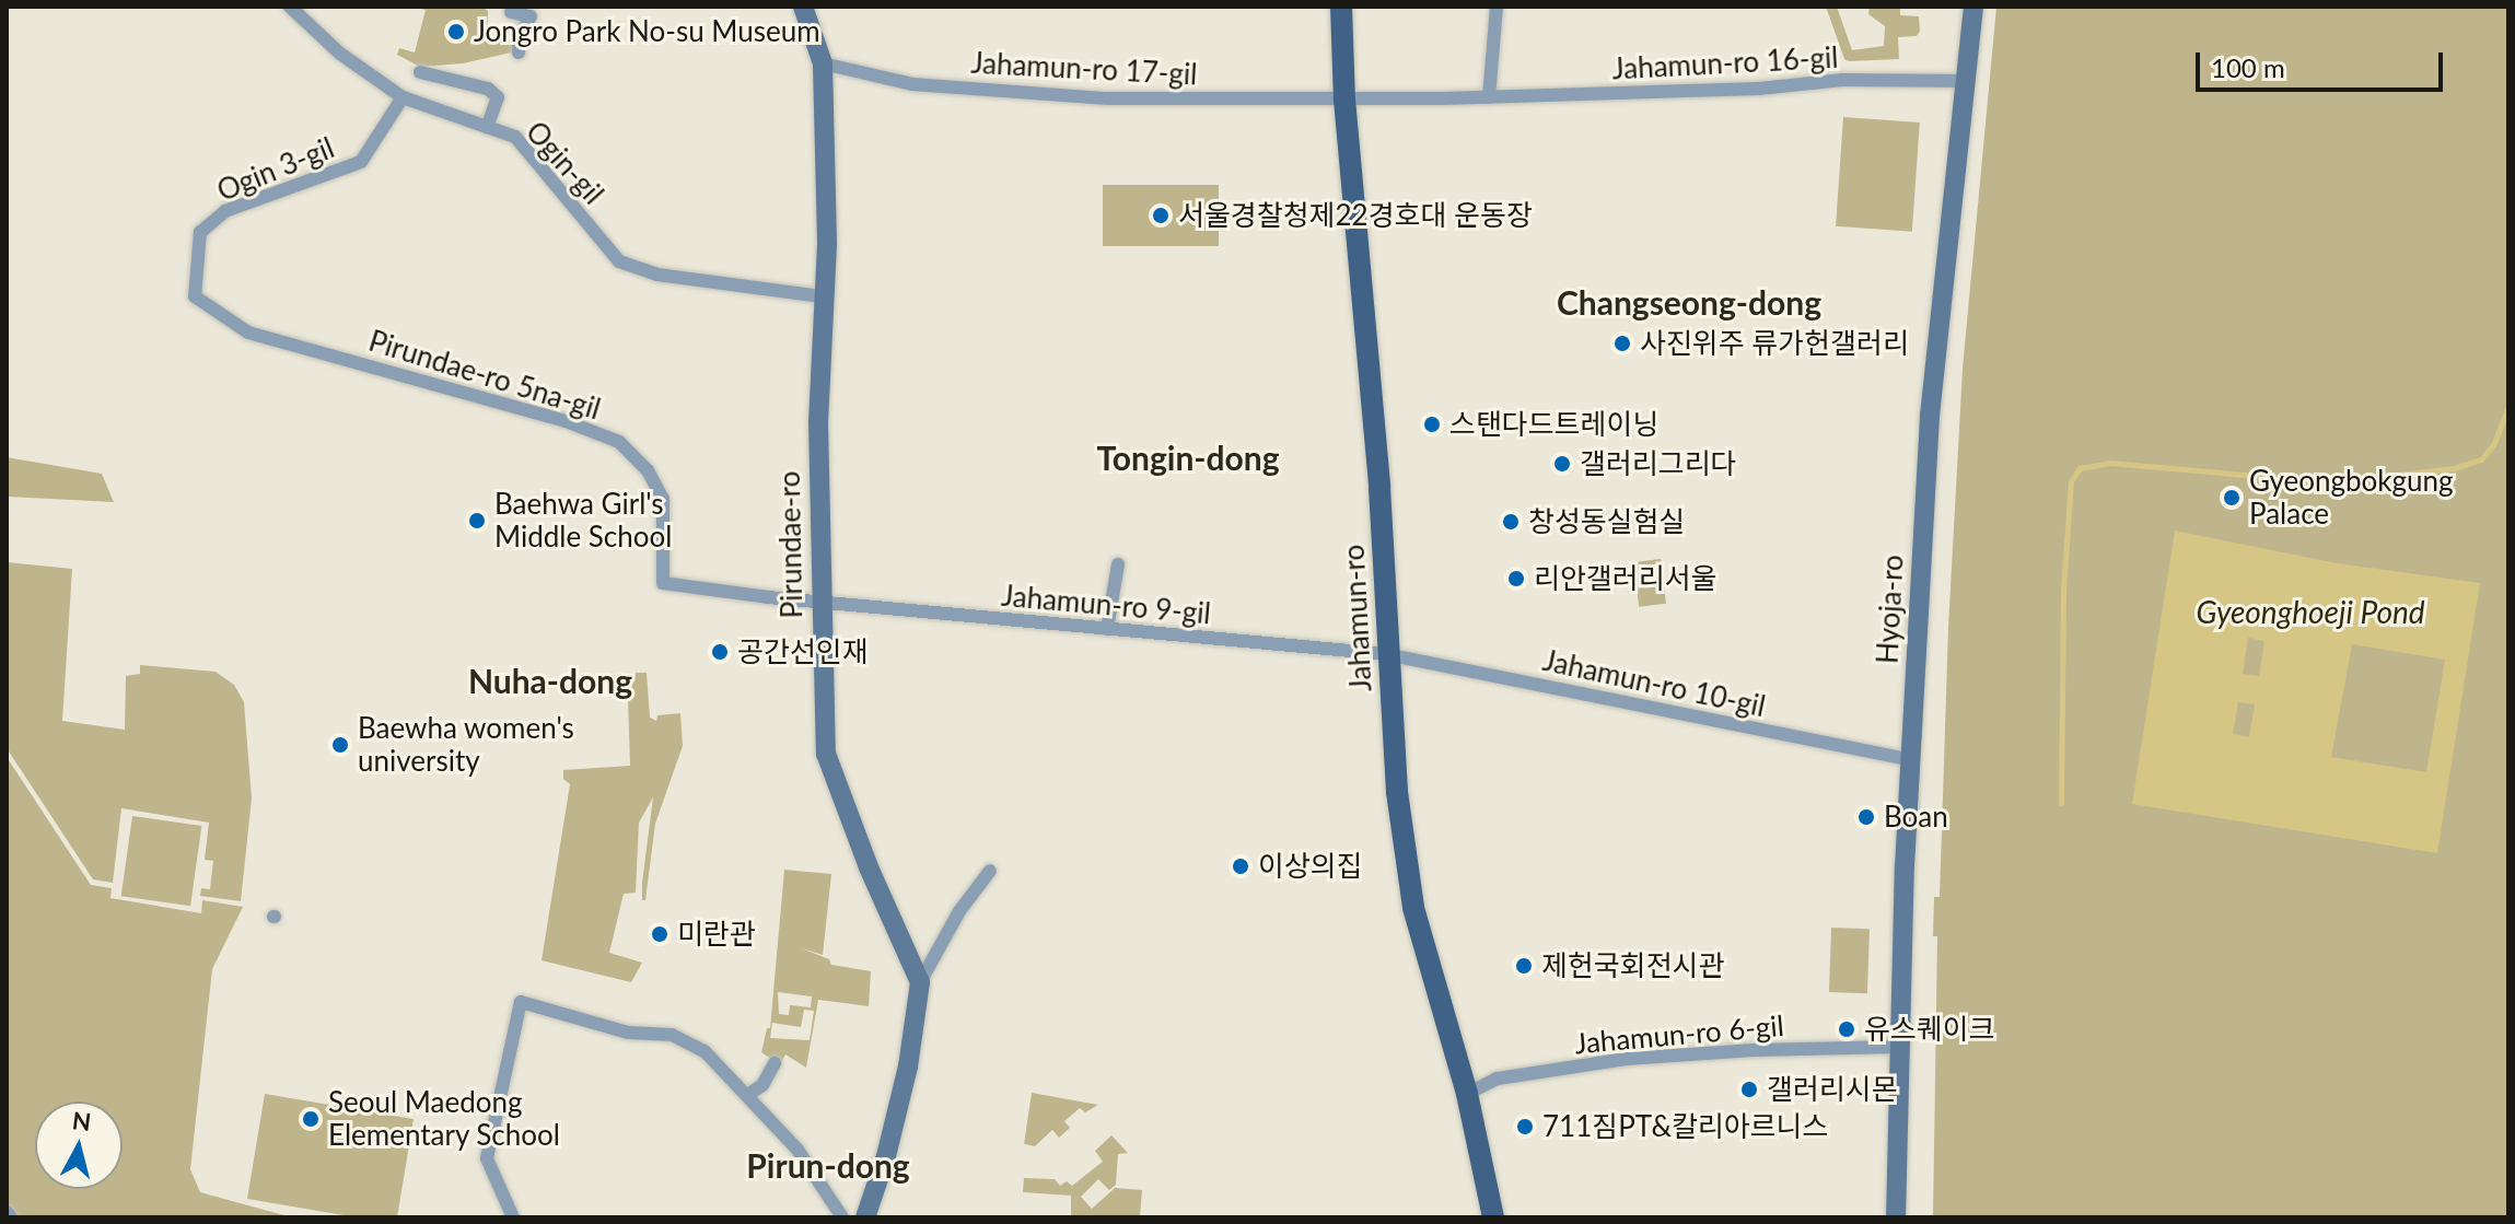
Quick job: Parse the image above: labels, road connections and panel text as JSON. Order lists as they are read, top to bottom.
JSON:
{
  "streets": {
    "main road": ["Jahamun-ro"],
    "street": [
      "Jahamun-ro 16-gil",
      "Jahamun-ro 17-gil",
      "Ogin-gil",
      "Ogin 3-gil",
      "Pirundae-ro 5na-gil",
      "Pirundae-ro",
      "Jahamun-ro 9-gil",
      "Hyoja-ro",
      "Jahamun-ro 10-gil",
      "Jahamun-ro 6-gil"
    ]
  },
  "crossings": [
    ["Jahamun-ro 16-gil", "Jahamun-ro 17-gil"],
    ["Jahamun-ro 16-gil", "Hyoja-ro"],
    ["Jahamun-ro 16-gil", "Jahamun-ro"],
    ["Jahamun-ro 17-gil", "Pirundae-ro"],
    ["Jahamun-ro 17-gil", "Jahamun-ro"],
    ["Ogin-gil", "Ogin 3-gil"],
    ["Ogin-gil", "Pirundae-ro"],
    ["Ogin 3-gil", "Pirundae-ro 5na-gil"],
    ["Pirundae-ro 5na-gil", "Jahamun-ro 9-gil"],
    ["Pirundae-ro", "Jahamun-ro 9-gil"],
    ["Jahamun-ro 9-gil", "Jahamun-ro"],
    ["Jahamun-ro 9-gil", "Jahamun-ro 10-gil"],
    ["Hyoja-ro", "Jahamun-ro 10-gil"],
    ["Hyoja-ro", "Jahamun-ro 6-gil"],
    ["Jahamun-ro", "Jahamun-ro 10-gil"],
    ["Jahamun-ro", "Jahamun-ro 6-gil"]
  ],
  "districts": [
    "Changseong-dong",
    "Tongin-dong",
    "Nuha-dong",
    "Pirun-dong"
  ],
  "water": ["Gyeonghoeji Pond"],
  "places": [
    "Jongro Park No-su Museum",
    "서울경찰청제22경호대 운동장",
    "사진위주 류가헌갤러리",
    "스탠다드트레이닝",
    "갤러리그리다",
    "Gyeongbokgung Palace",
    "Baehwa Girl's Middle School",
    "창성동실험실",
    "리안갤러리서울",
    "공간선인재",
    "Baewha women's university",
    "Boan",
    "이상의집",
    "미란관",
    "제헌국회전시관",
    "유스퀘이크",
    "갤러리시몬",
    "Seoul Maedong Elementary School",
    "711짐PT&칼리아르니스"
  ],
  "scale_bar": "100 m",
  "north": "top"
}
